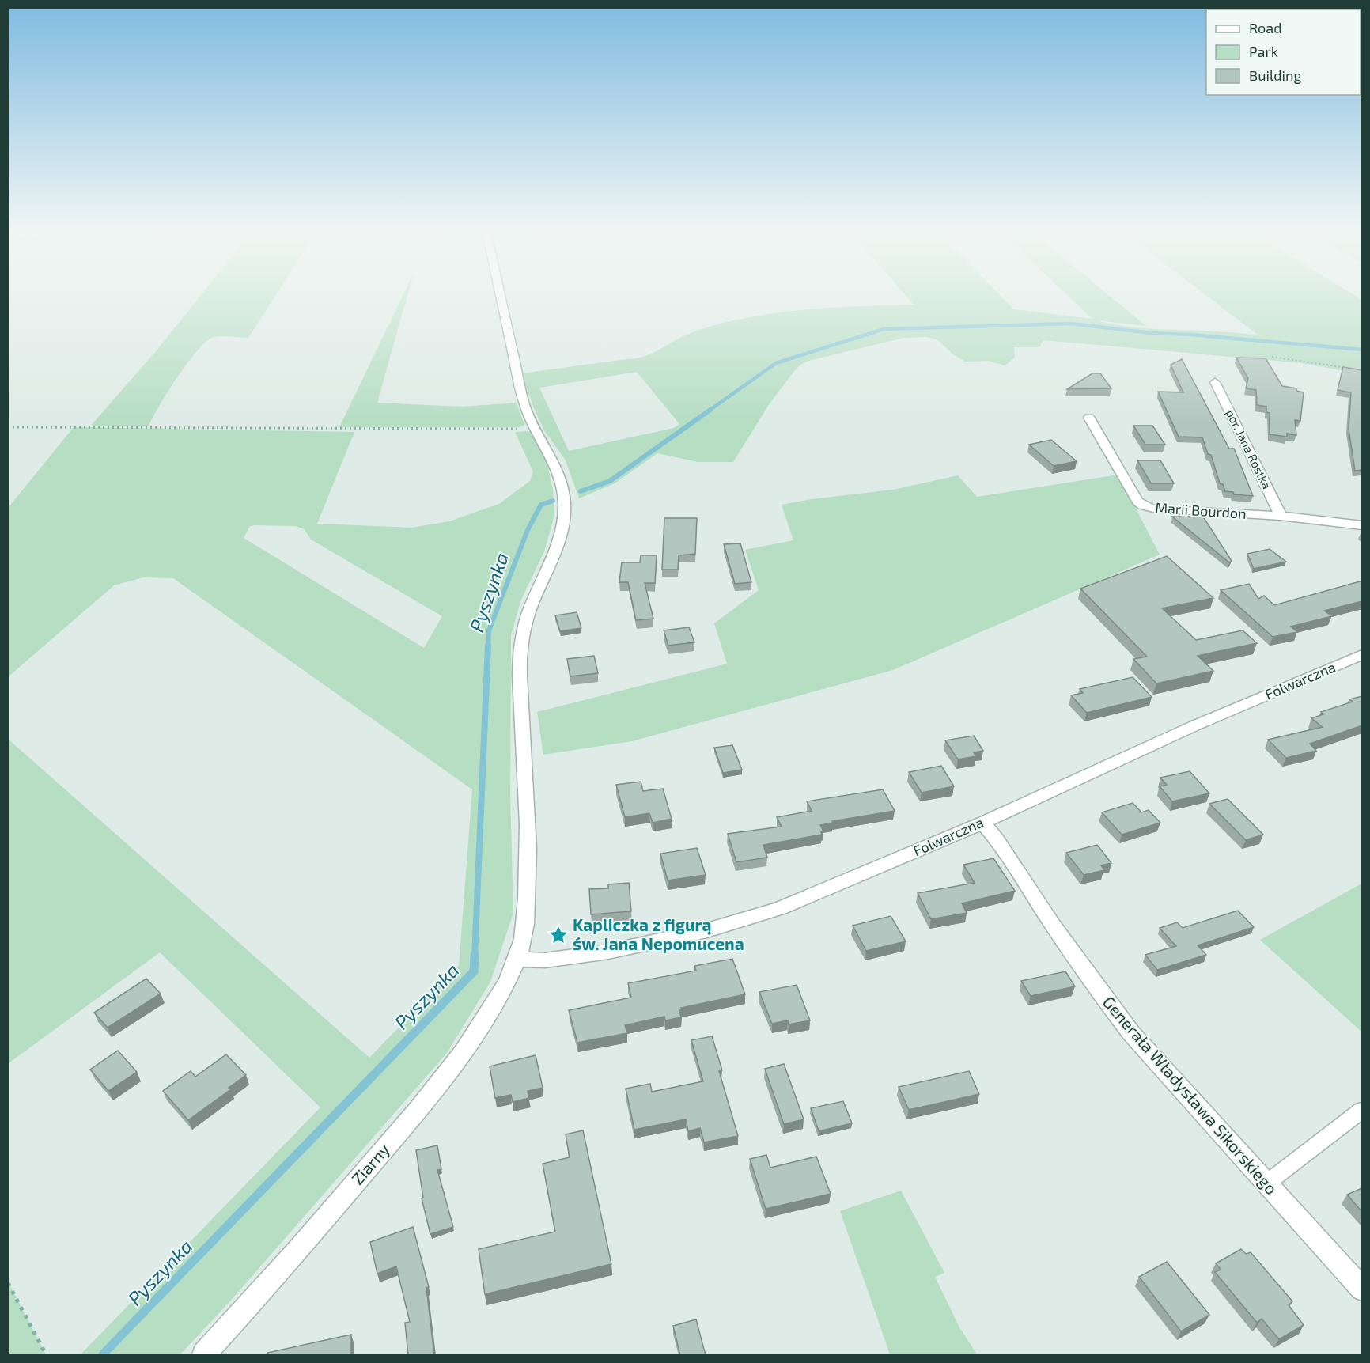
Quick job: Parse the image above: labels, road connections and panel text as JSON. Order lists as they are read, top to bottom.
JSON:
{
  "streets": {
    "street": [
      "por. Jana Rostka",
      "Marii Bourdon",
      "Folwarczna",
      "Generała Władysława Sikorskiego",
      "Ziarny"
    ]
  },
  "crossings": [
    ["por. Jana Rostka", "Marii Bourdon"],
    ["Folwarczna", "Generała Władysława Sikorskiego"],
    ["Folwarczna", "Ziarny"]
  ],
  "water": ["Pyszynka"],
  "places": {
    "place": ["Kapliczka z figurą św. Jana Nepomucena"]
  },
  "legend": ["Road", "Park", "Building"]
}
